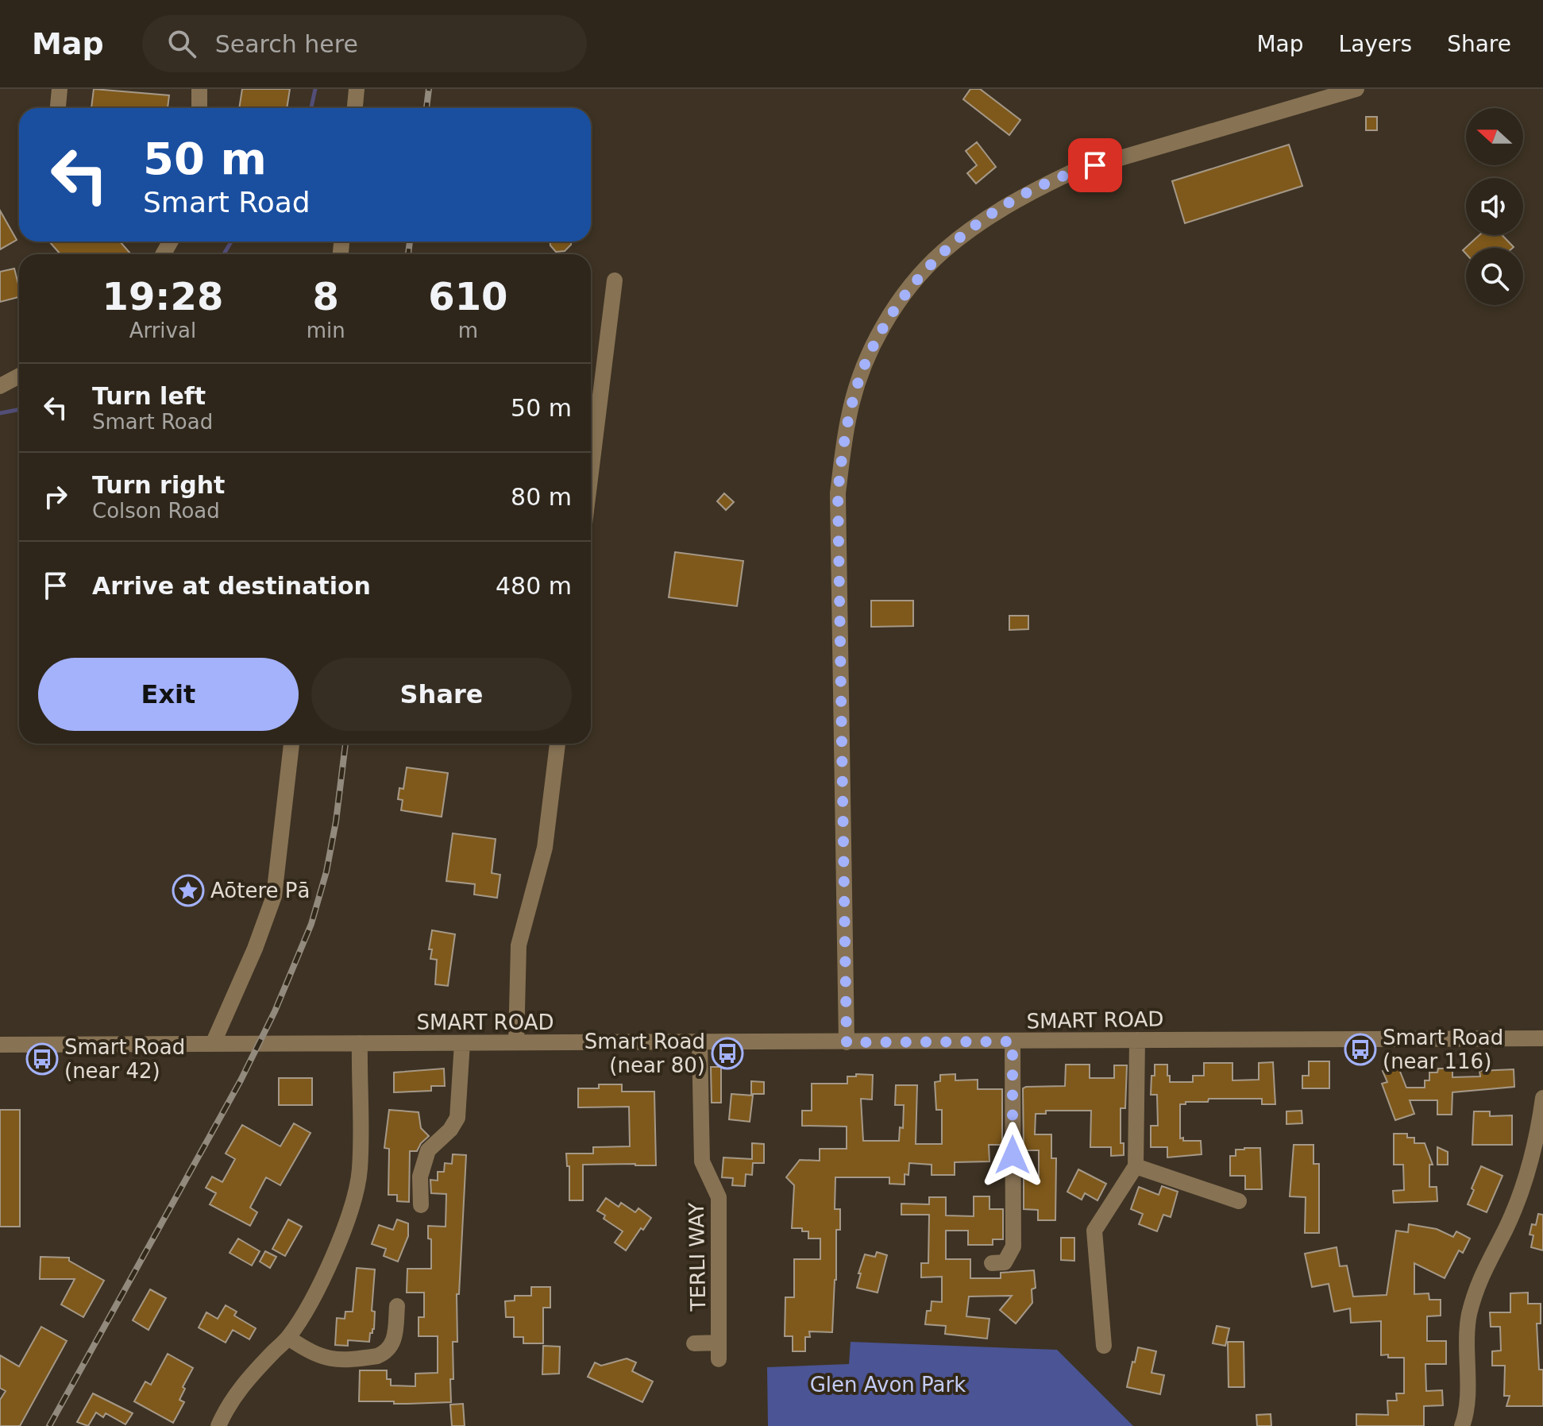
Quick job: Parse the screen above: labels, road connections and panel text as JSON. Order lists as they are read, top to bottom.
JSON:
{
  "streets": {
    "street": ["SMART ROAD", "TERLI WAY"]
  },
  "crossings": [
    ["SMART ROAD", "TERLI WAY"]
  ],
  "parks": ["Glen Avon Park"],
  "places": {
    "place": ["Aōtere Pā"],
    "bus stop": ["Smart Road (near 116)", "Smart Road (near 80)", "Smart Road (near 42)"]
  },
  "north": "left",
  "page": {
    "header": "Map",
    "search": "Search here",
    "nav": ["Map", "Layers", "Share"],
    "turn": ["50 m", "Smart Road"],
    "eta": [
      "19:28",
      "Arrival",
      "8",
      "min",
      "610",
      "m"
    ],
    "list": [
      {
        "name": "Turn left",
        "note": "Smart Road",
        "value": "50 m"
      },
      {
        "name": "Turn right",
        "note": "Colson Road",
        "value": "80 m"
      },
      {
        "name": "Arrive at destination",
        "value": "480 m"
      }
    ],
    "buttons": ["Exit", "Share"]
  }
}
